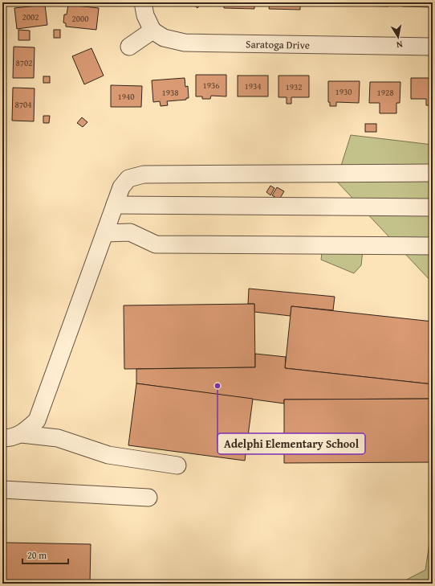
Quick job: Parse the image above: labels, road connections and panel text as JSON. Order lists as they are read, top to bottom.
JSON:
{
  "streets": {
    "street": ["Saratoga Drive"]
  },
  "places": ["Adelphi Elementary School"],
  "house_numbers": [
    "2002",
    "2000",
    "8702",
    "1936",
    "1934",
    "1932",
    "1930",
    "1938",
    "1928",
    "1940",
    "8704"
  ],
  "scale_bar": "20 m",
  "north": "bottom"
}
